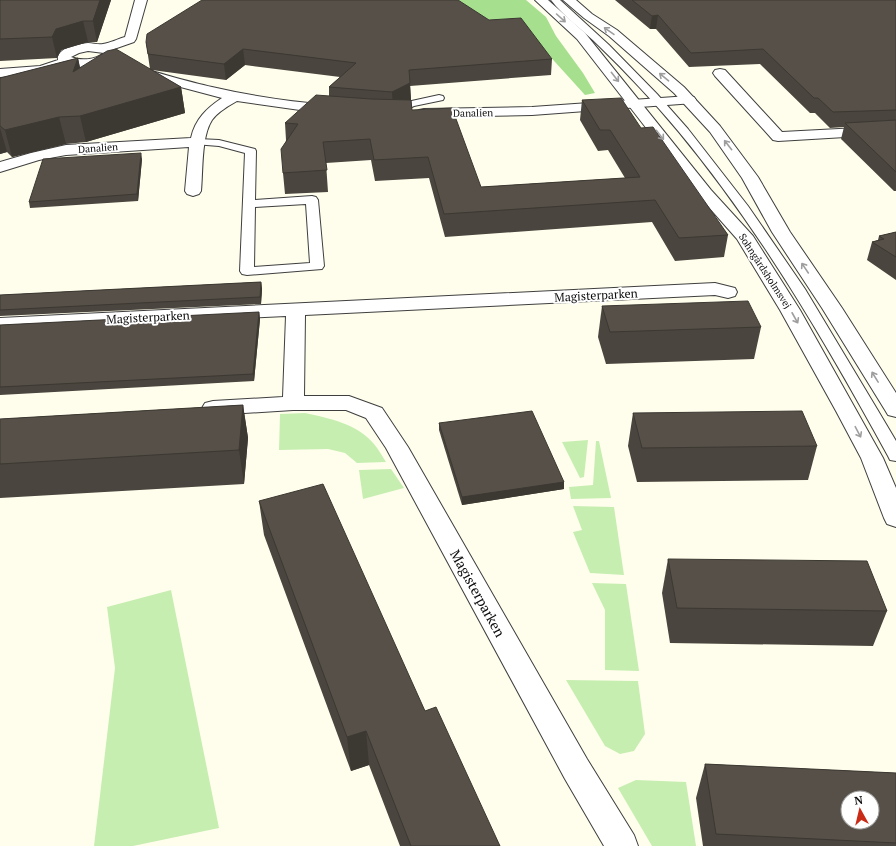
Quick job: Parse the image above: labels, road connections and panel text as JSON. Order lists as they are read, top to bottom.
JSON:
{
  "streets": {
    "street": ["Danalien", "Sohngårdsholmsvej", "Magisterparken"]
  },
  "crossings": [
    ["Danalien", "Sohngårdsholmsvej"]
  ],
  "north": "top"
}
